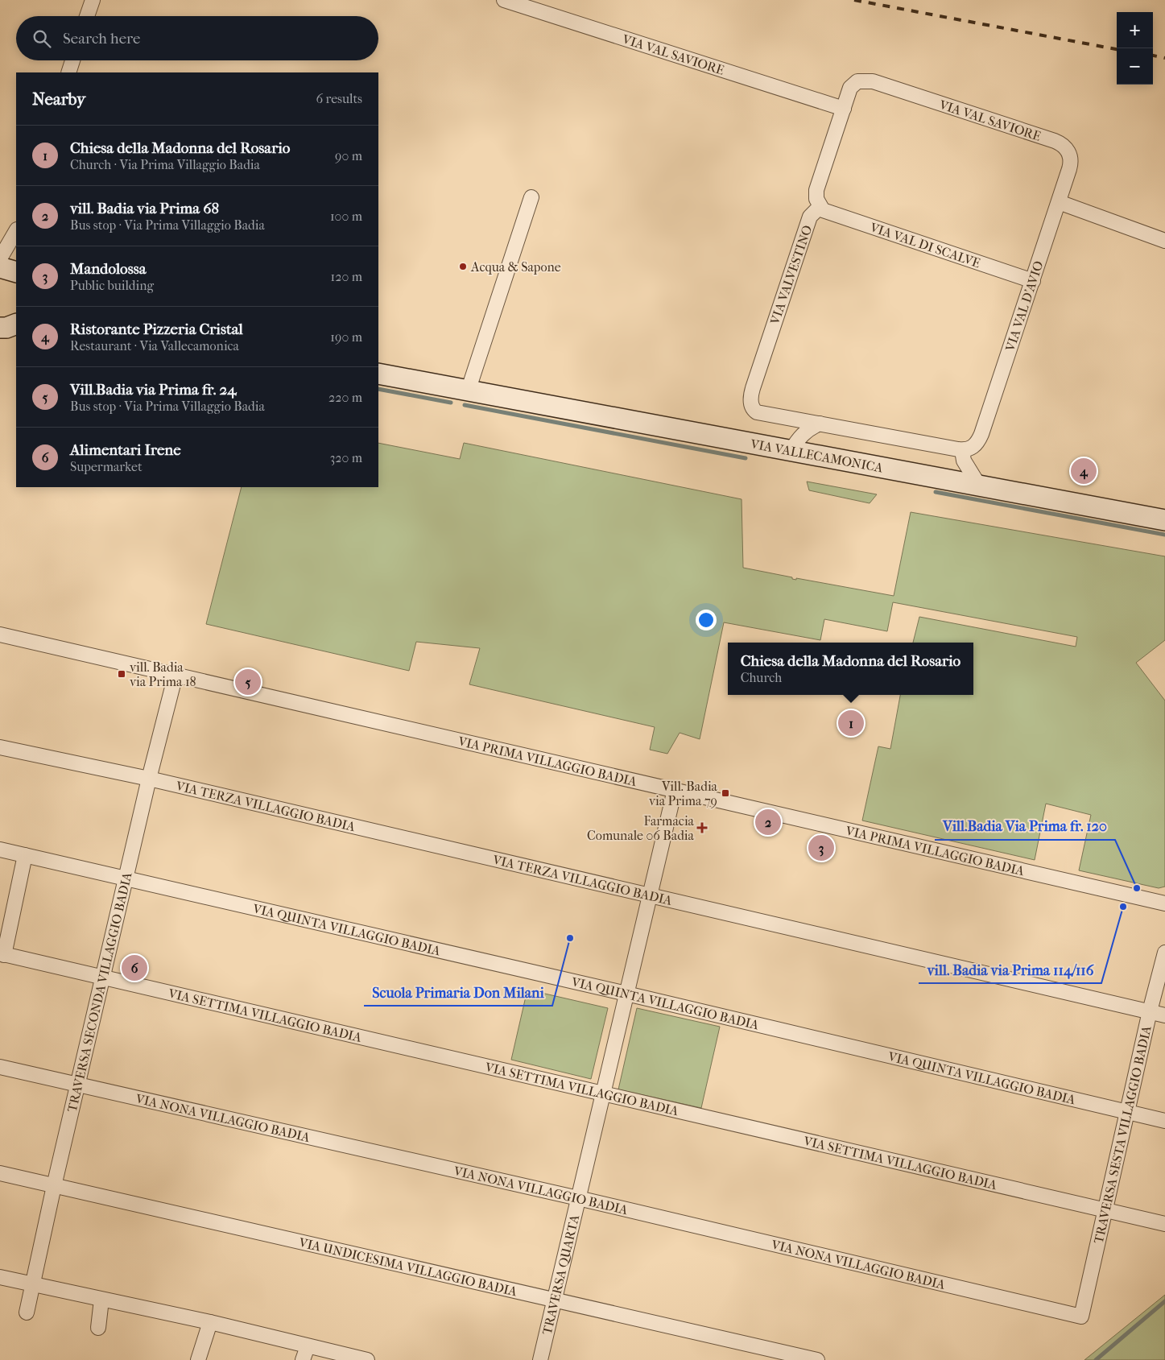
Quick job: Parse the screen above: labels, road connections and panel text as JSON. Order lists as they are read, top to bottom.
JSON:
{
  "streets": {
    "main road": ["VIA VALLECAMONICA"],
    "street": [
      "VIA VAL SAVIORE",
      "VIA VAL DI SCALVE",
      "VIA VALVESTINO",
      "VIA VAL D'AVIO",
      "VIA PRIMA VILLAGGIO BADIA",
      "VIA TERZA VILLAGGIO BADIA",
      "VIA QUINTA VILLAGGIO BADIA",
      "TRAVERSA SECONDA VILLAGGIO BADIA",
      "VIA SETTIMA VILLAGGIO BADIA",
      "VIA NONA VILLAGGIO BADIA",
      "TRAVERSA SESTA VILLAGGIO BADIA",
      "VIA UNDICESIMA VILLAGGIO BADIA",
      "TRAVERSA QUARTA"
    ]
  },
  "crossings": [
    ["VIA VAL SAVIORE", "VIA VAL D'AVIO"],
    ["VIA VAL DI SCALVE", "VIA VALVESTINO"],
    ["VIA VAL DI SCALVE", "VIA VAL D'AVIO"],
    ["VIA PRIMA VILLAGGIO BADIA", "TRAVERSA SECONDA VILLAGGIO BADIA"],
    ["VIA PRIMA VILLAGGIO BADIA", "TRAVERSA QUARTA"],
    ["VIA TERZA VILLAGGIO BADIA", "TRAVERSA SECONDA VILLAGGIO BADIA"],
    ["VIA TERZA VILLAGGIO BADIA", "TRAVERSA SESTA VILLAGGIO BADIA"],
    ["VIA TERZA VILLAGGIO BADIA", "TRAVERSA QUARTA"],
    ["VIA QUINTA VILLAGGIO BADIA", "TRAVERSA SECONDA VILLAGGIO BADIA"],
    ["VIA QUINTA VILLAGGIO BADIA", "TRAVERSA SESTA VILLAGGIO BADIA"],
    ["VIA QUINTA VILLAGGIO BADIA", "TRAVERSA QUARTA"],
    ["TRAVERSA SECONDA VILLAGGIO BADIA", "VIA SETTIMA VILLAGGIO BADIA"],
    ["TRAVERSA SECONDA VILLAGGIO BADIA", "VIA NONA VILLAGGIO BADIA"],
    ["TRAVERSA SECONDA VILLAGGIO BADIA", "VIA UNDICESIMA VILLAGGIO BADIA"],
    ["VIA SETTIMA VILLAGGIO BADIA", "TRAVERSA SESTA VILLAGGIO BADIA"],
    ["VIA SETTIMA VILLAGGIO BADIA", "TRAVERSA QUARTA"],
    ["VIA NONA VILLAGGIO BADIA", "TRAVERSA SESTA VILLAGGIO BADIA"],
    ["VIA NONA VILLAGGIO BADIA", "TRAVERSA QUARTA"],
    ["VIA UNDICESIMA VILLAGGIO BADIA", "TRAVERSA QUARTA"]
  ],
  "places": {
    "other": [
      "Acqua & Sapone",
      "Vill.Badia Via Prima fr. 120",
      "vill. Badia via Prima 114/116",
      "Scuola Primaria Don Milani"
    ],
    "transit": ["vill. Badia via Prima 18", "Vill. Badia via Prima 79"],
    "health": ["Farmacia Comunale 06 Badia"]
  },
  "page": {
    "map_buttons": ["+", "−"],
    "search": "Search here",
    "heading": ["Nearby", "6 results"],
    "list": [
      {
        "mark": "1",
        "name": "Chiesa della Madonna del Rosario",
        "note": "Church · Via Prima Villaggio Badia",
        "value": "90 m"
      },
      {
        "mark": "2",
        "name": "vill. Badia via Prima 68",
        "note": "Bus stop · Via Prima Villaggio Badia",
        "value": "100 m"
      },
      {
        "mark": "3",
        "name": "Mandolossa",
        "note": "Public building",
        "value": "120 m"
      },
      {
        "mark": "4",
        "name": "Ristorante Pizzeria Cristal",
        "note": "Restaurant · Via Vallecamonica",
        "value": "190 m"
      },
      {
        "mark": "5",
        "name": "Vill.Badia via Prima fr. 24",
        "note": "Bus stop · Via Prima Villaggio Badia",
        "value": "220 m"
      },
      {
        "mark": "6",
        "name": "Alimentari Irene",
        "note": "Supermarket",
        "value": "320 m"
      }
    ],
    "pins": [
      "4",
      "5",
      "1",
      "2",
      "3",
      "6"
    ],
    "popup": ["Chiesa della Madonna del Rosario", "Church"]
  }
}
